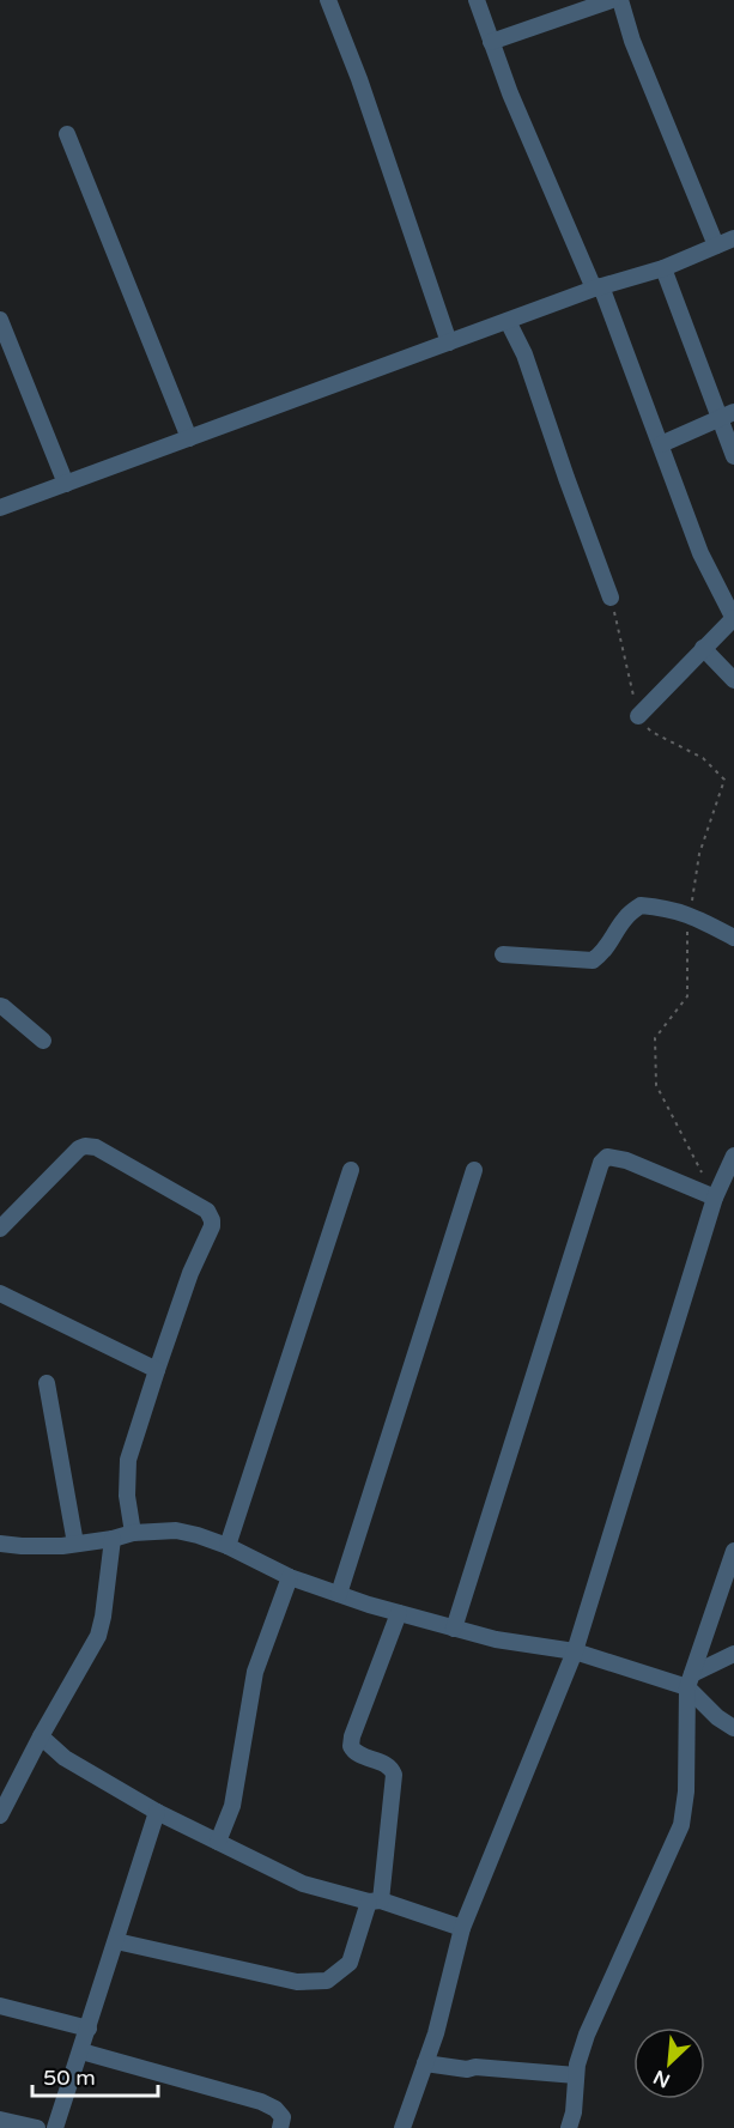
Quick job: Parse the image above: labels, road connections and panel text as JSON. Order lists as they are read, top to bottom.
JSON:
{
  "scale_bar": "50 m",
  "north": "bottom left"
}
